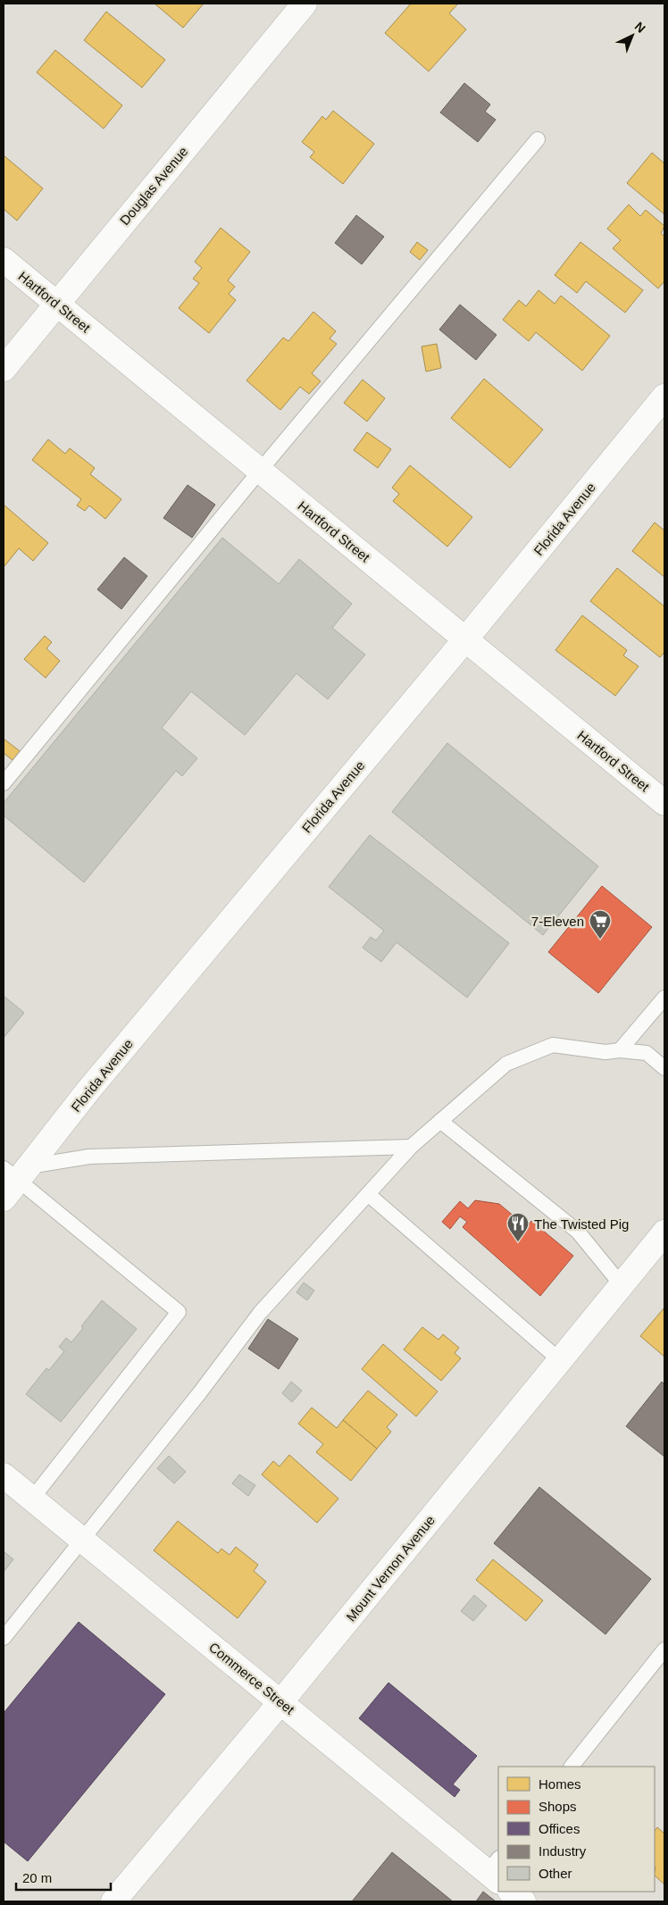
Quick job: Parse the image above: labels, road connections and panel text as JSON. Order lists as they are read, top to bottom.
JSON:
{
  "streets": {
    "street": [
      "Douglas Avenue",
      "Hartford Street",
      "Florida Avenue",
      "Mount Vernon Avenue",
      "Commerce Street"
    ]
  },
  "crossings": [
    ["Douglas Avenue", "Hartford Street"],
    ["Hartford Street", "Florida Avenue"],
    ["Mount Vernon Avenue", "Commerce Street"]
  ],
  "places": {
    "supermarket": ["7-Eleven"],
    "restaurant": ["The Twisted Pig"]
  },
  "legend": [
    "Homes",
    "Shops",
    "Offices",
    "Industry",
    "Other"
  ],
  "scale_bar": "20 m",
  "north": "top right"
}
